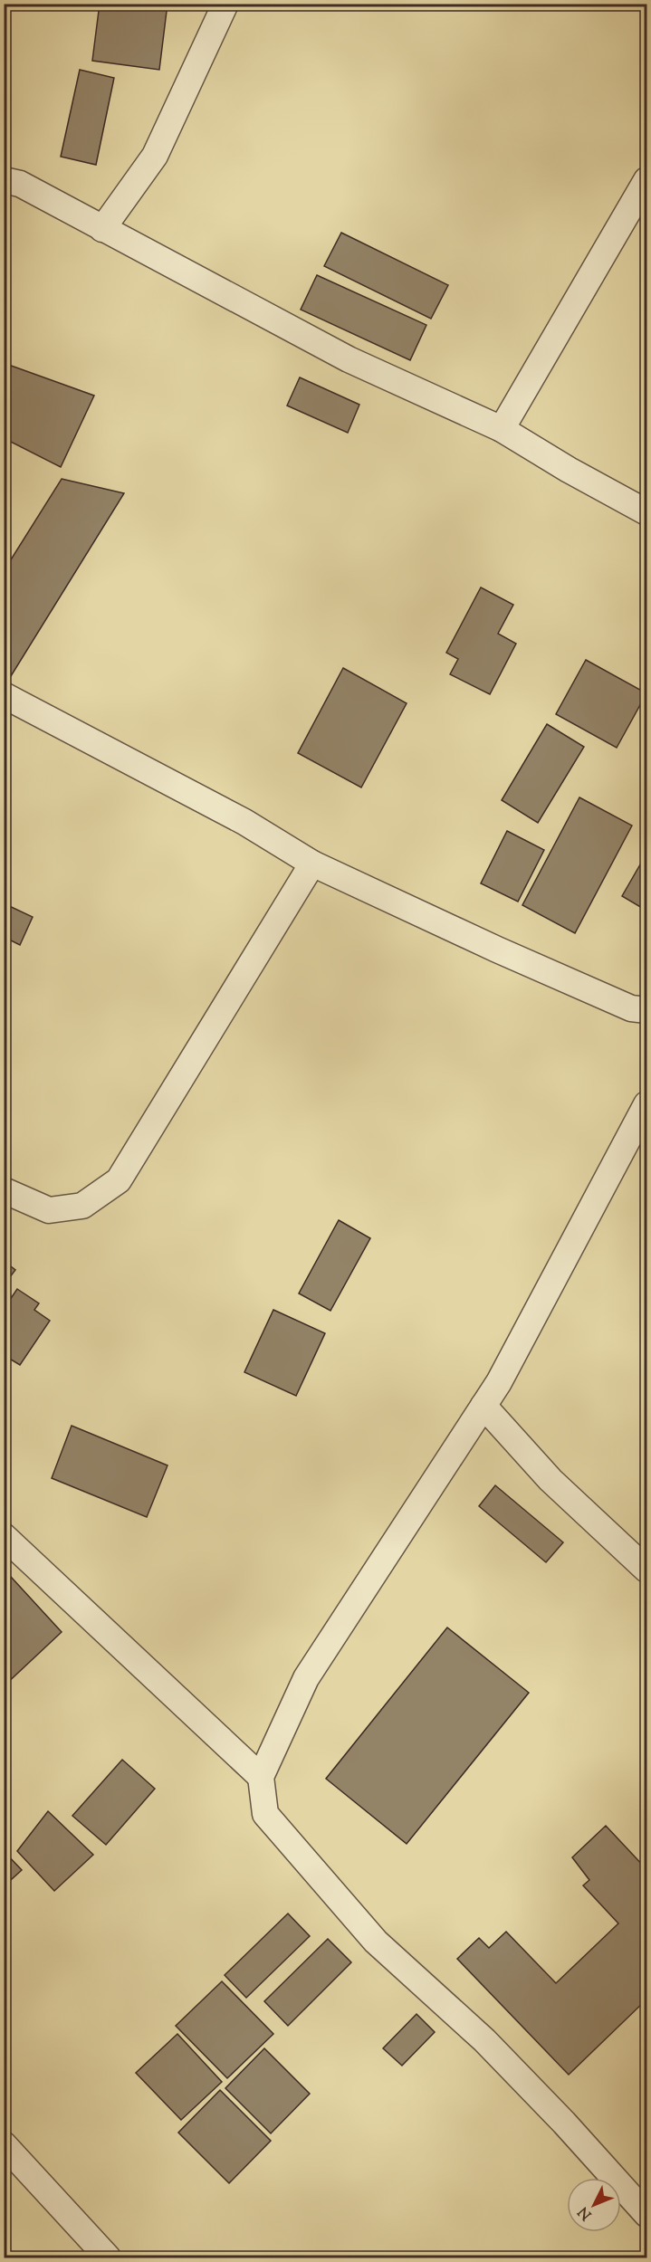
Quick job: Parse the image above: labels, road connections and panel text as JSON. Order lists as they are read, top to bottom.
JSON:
{
  "north": "bottom left"
}
